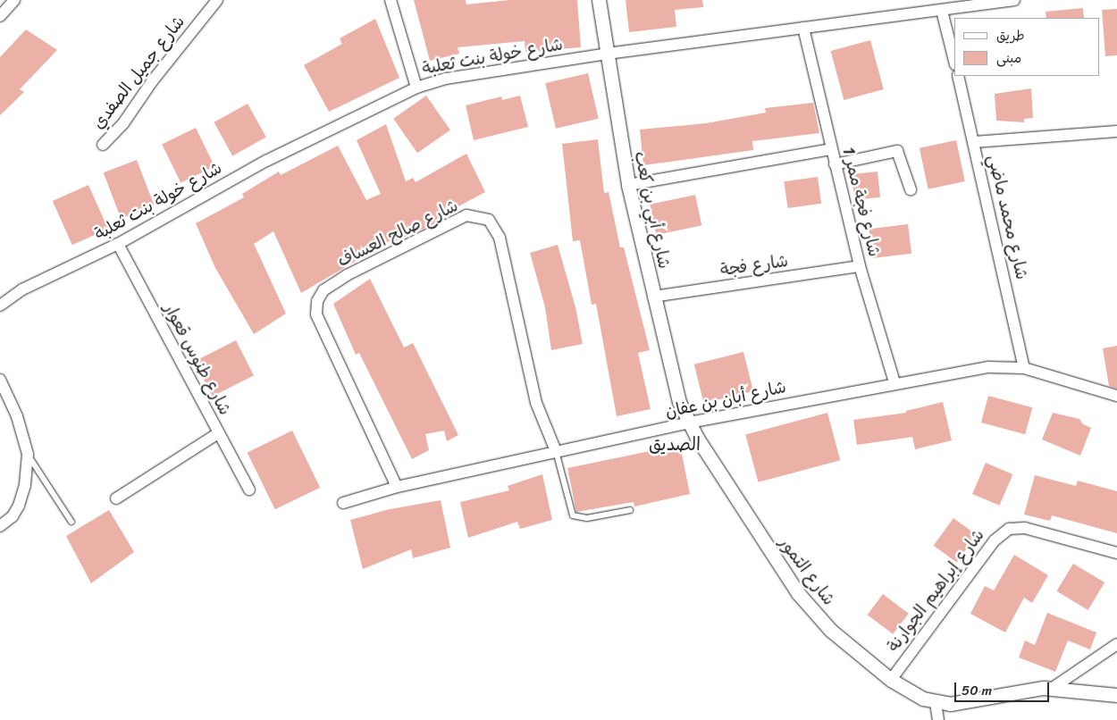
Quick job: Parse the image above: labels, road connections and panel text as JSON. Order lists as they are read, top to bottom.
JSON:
{
  "streets": {
    "street": [
      "شارع خولة بنت ثعلبة",
      "شارع جميل الصفدي",
      "شارع فجة ممر 1",
      "شارع أبي بن كعب",
      "شارع محمد ماضي",
      "شارع صالح العساف",
      "شارع فجة",
      "شارع طنوس قعوار",
      "شارع أبان بن عفان",
      "شارع التمور",
      "شارع إبراهيم الجوارنة"
    ]
  },
  "crossings": [
    ["شارع خولة بنت ثعلبة", "شارع فجة ممر 1"],
    ["شارع خولة بنت ثعلبة", "شارع أبي بن كعب"],
    ["شارع خولة بنت ثعلبة", "شارع طنوس قعوار"],
    ["شارع فجة ممر 1", "شارع فجة"],
    ["شارع فجة ممر 1", "شارع أبان بن عفان"],
    ["شارع أبي بن كعب", "شارع فجة"],
    ["شارع أبي بن كعب", "شارع أبان بن عفان"],
    ["شارع أبي بن كعب", "شارع التمور"],
    ["شارع محمد ماضي", "شارع أبان بن عفان"],
    ["شارع صالح العساف", "شارع أبان بن عفان"],
    ["شارع أبان بن عفان", "شارع التمور"],
    ["شارع التمور", "شارع إبراهيم الجوارنة"]
  ],
  "districts": ["الصديق"],
  "legend": ["طريق", "مبنى"],
  "scale_bar": "50 m"
}
